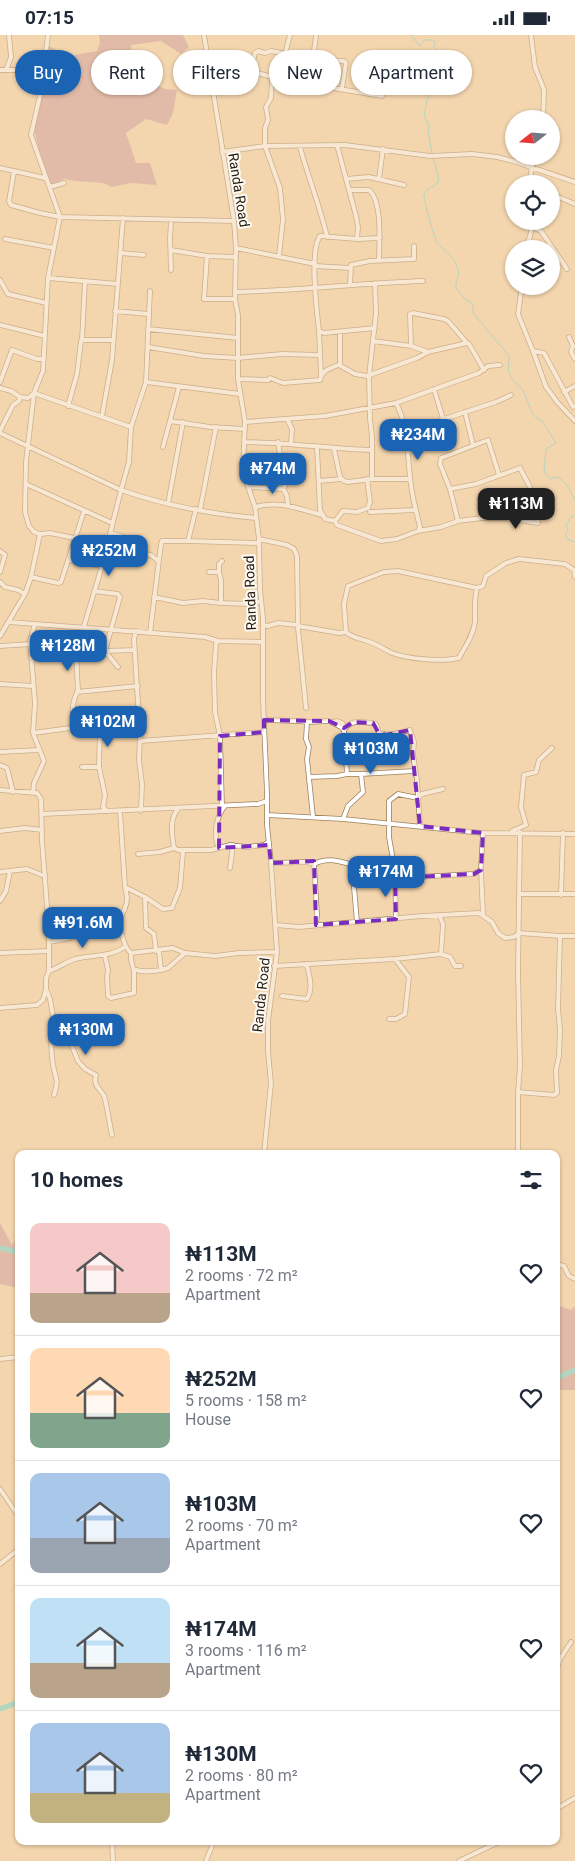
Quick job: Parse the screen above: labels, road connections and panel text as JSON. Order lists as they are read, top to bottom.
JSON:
{
  "streets": {
    "street": ["Randa Road"]
  },
  "north": "left",
  "page": {
    "status": "07:15",
    "chip": [
      "Buy",
      "Rent",
      "Filters",
      "New",
      "Apartment"
    ],
    "price": [
      "₦234M",
      "₦74M",
      "₦113M",
      "₦252M",
      "₦128M",
      "₦102M",
      "₦103M",
      "₦174M",
      "₦91.6M",
      "₦130M"
    ],
    "heading": "10 homes",
    "list": [
      {
        "name": "₦113M",
        "note": "2 rooms · 72 m² · Apartment"
      },
      {
        "name": "₦252M",
        "note": "5 rooms · 158 m² · House"
      },
      {
        "name": "₦103M",
        "note": "2 rooms · 70 m² · Apartment"
      },
      {
        "name": "₦174M",
        "note": "3 rooms · 116 m² · Apartment"
      },
      {
        "name": "₦130M",
        "note": "2 rooms · 80 m² · Apartment"
      }
    ]
  }
}
